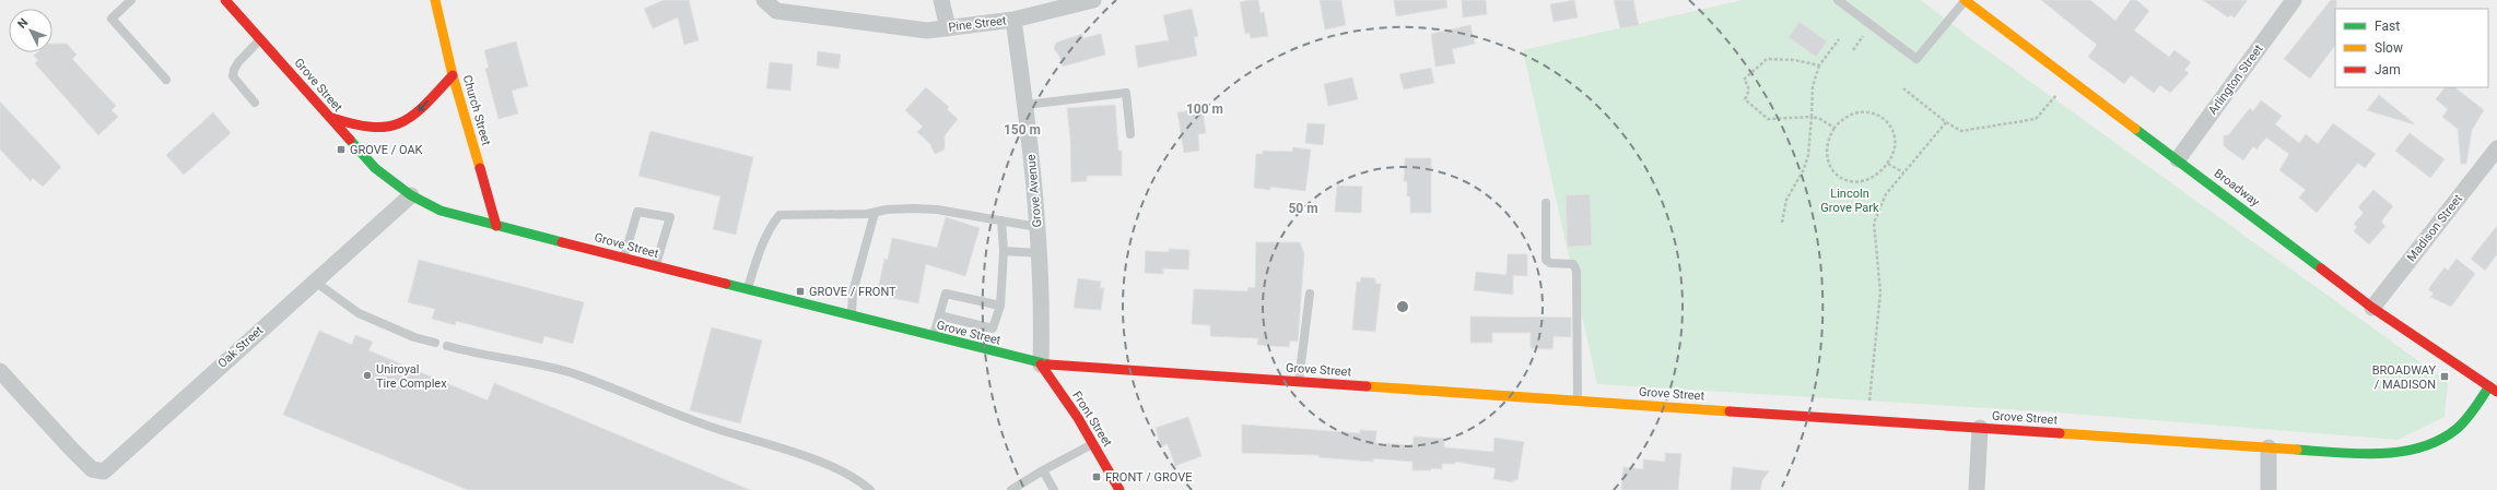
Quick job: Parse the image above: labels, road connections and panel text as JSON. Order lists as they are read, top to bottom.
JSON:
{
  "streets": {
    "main road": [
      "Grove Street",
      "Church Street",
      "Broadway",
      "Front Street"
    ],
    "street": [
      "Pine Street",
      "Arlington Street",
      "Grove Avenue",
      "Madison Street",
      "Oak Street"
    ]
  },
  "crossings": [
    ["Pine Street", "Grove Avenue"],
    ["Arlington Street", "Broadway"],
    ["Grove Street", "Church Street"],
    ["Grove Street", "Broadway"],
    ["Grove Street", "Grove Avenue"],
    ["Grove Street", "Oak Street"],
    ["Grove Street", "Front Street"],
    ["Broadway", "Madison Street"],
    ["Grove Avenue", "Front Street"]
  ],
  "parks": ["Lincoln Grove Park"],
  "places": {
    "transit": [
      "GROVE / OAK",
      "GROVE / FRONT",
      "BROADWAY / MADISON",
      "FRONT / GROVE"
    ],
    "other": ["Uniroyal Tire Complex"]
  },
  "legend": ["Fast", "Slow", "Jam"],
  "north": "top left",
  "rings": ["100 m", "150 m", "50 m"]
}
